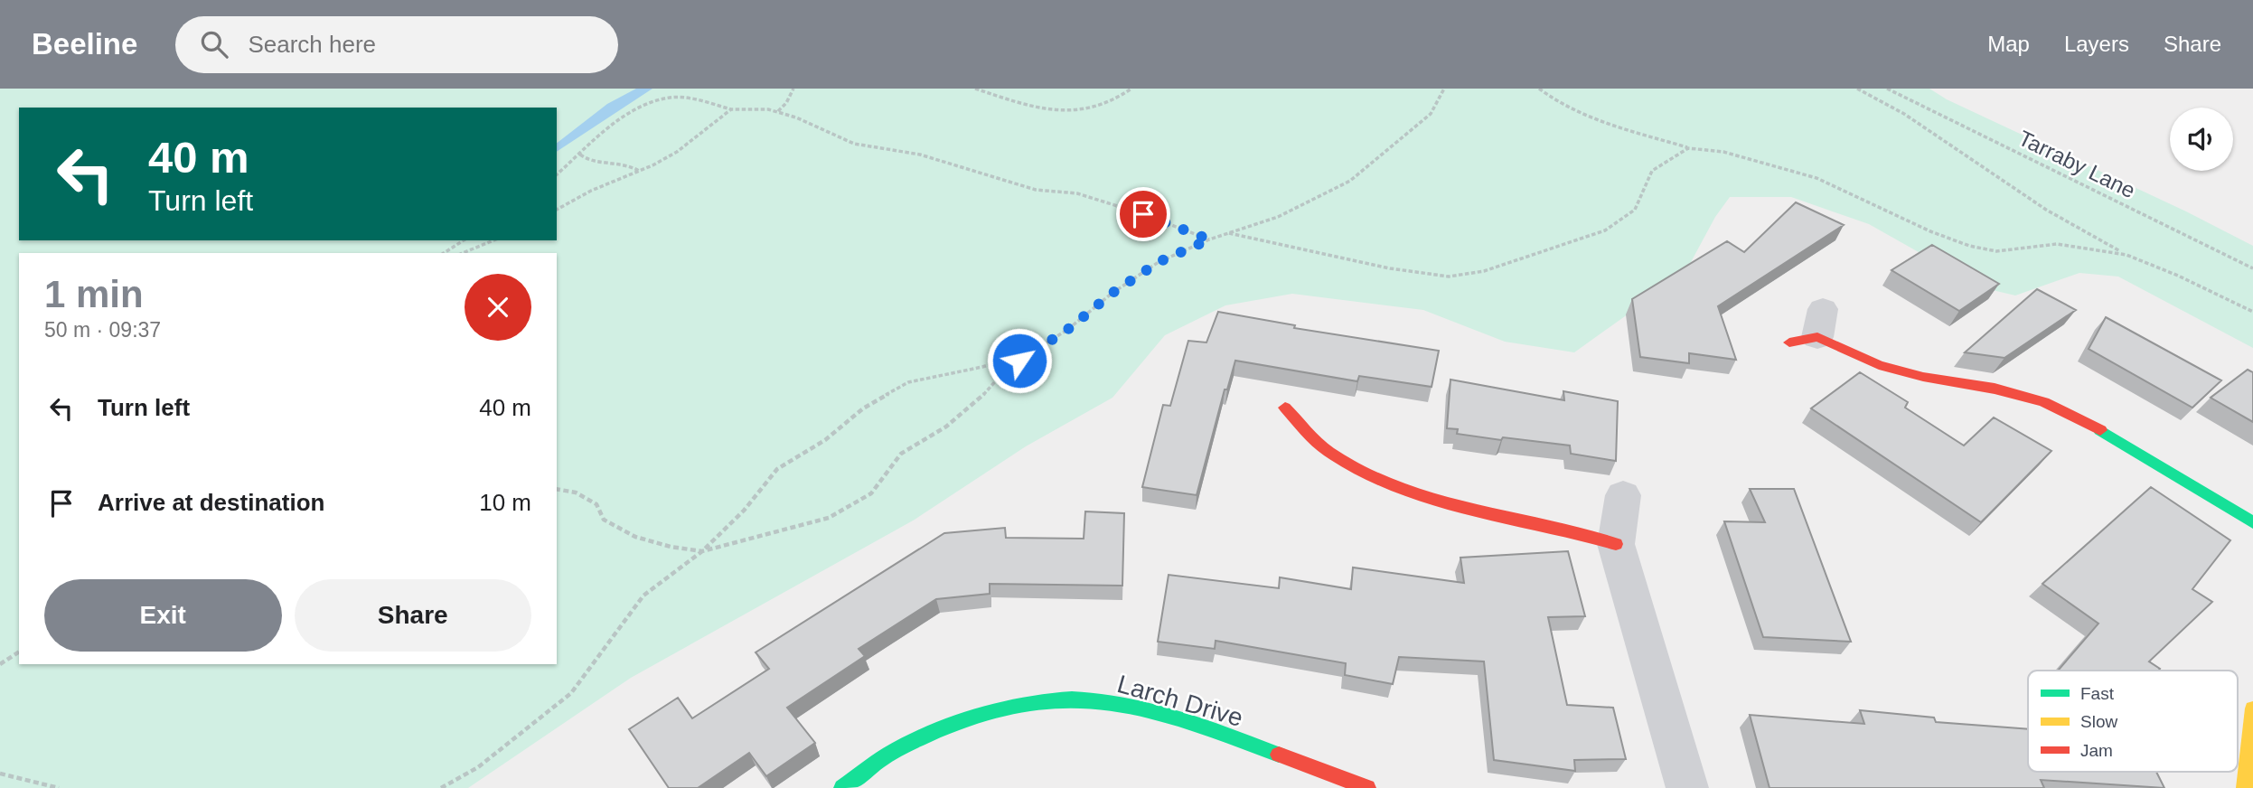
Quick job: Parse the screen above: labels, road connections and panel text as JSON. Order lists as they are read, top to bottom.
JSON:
{
  "streets": {
    "street": ["Larch Drive"],
    "path": ["Tarraby Lane"]
  },
  "legend": ["Fast", "Slow", "Jam"],
  "page": {
    "header": "Beeline",
    "search": "Search here",
    "nav": ["Map", "Layers", "Share"],
    "turn": ["40 m", "Turn left"],
    "heading": ["1 min", "50 m · 09:37"],
    "list": [
      {
        "name": "Turn left",
        "value": "40 m"
      },
      {
        "name": "Arrive at destination",
        "value": "10 m"
      }
    ],
    "buttons": ["Exit", "Share"]
  }
}
